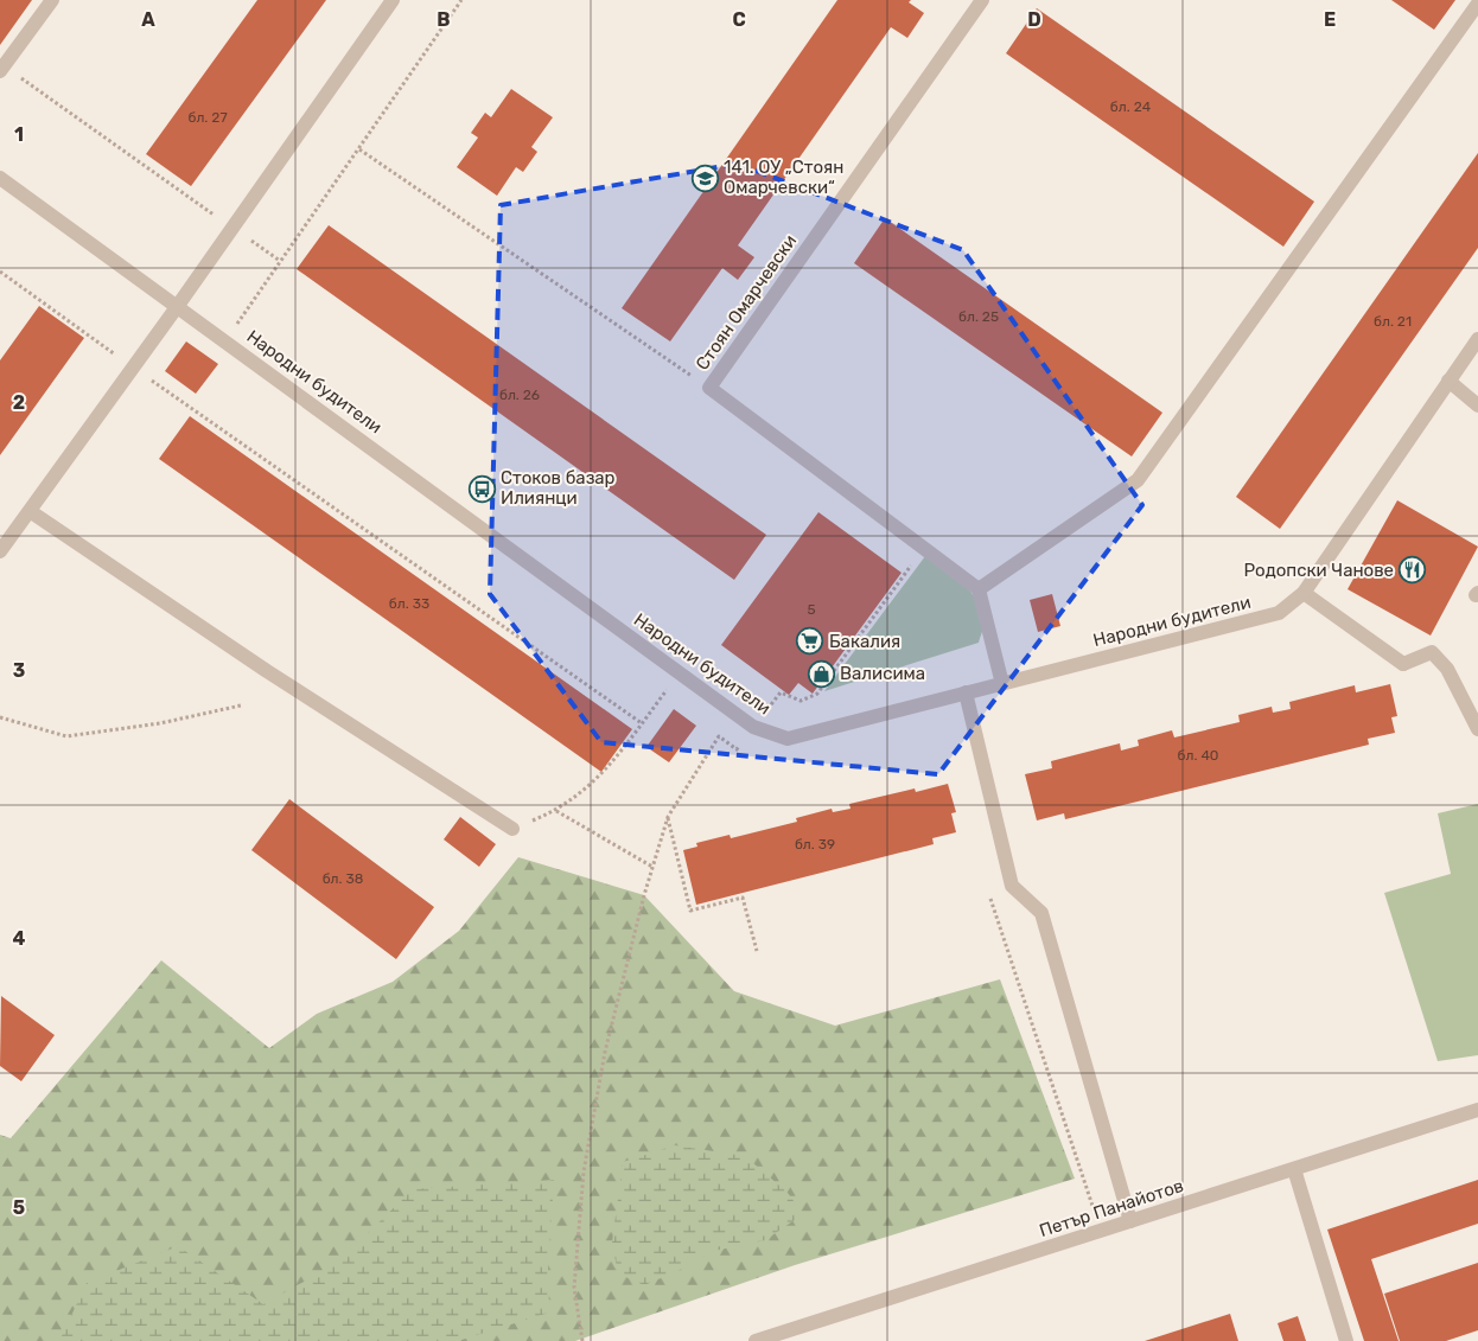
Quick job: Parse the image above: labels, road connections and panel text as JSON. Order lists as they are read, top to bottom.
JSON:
{
  "streets": {
    "street": ["Стоян Омарчевски", "Народни будители", "Петър Панайотов"]
  },
  "places": {
    "school or university": ["141. ОУ „Стоян Омарчевски“"],
    "bus stop": ["Стоков базар Илиянци"],
    "restaurant": ["Родопски Чанове"],
    "supermarket": ["Бакалия"],
    "shop": ["Валисима"]
  },
  "house_numbers": [
    "бл. 24",
    "бл. 27",
    "бл. 25",
    "бл. 21",
    "бл. 26",
    "бл. 33",
    "5",
    "бл. 40",
    "бл. 39",
    "бл. 38"
  ],
  "grid": {
    "columns": [
      "A",
      "B",
      "C",
      "D",
      "E"
    ],
    "rows": [
      "1",
      "2",
      "3",
      "4",
      "5"
    ]
  }
}
